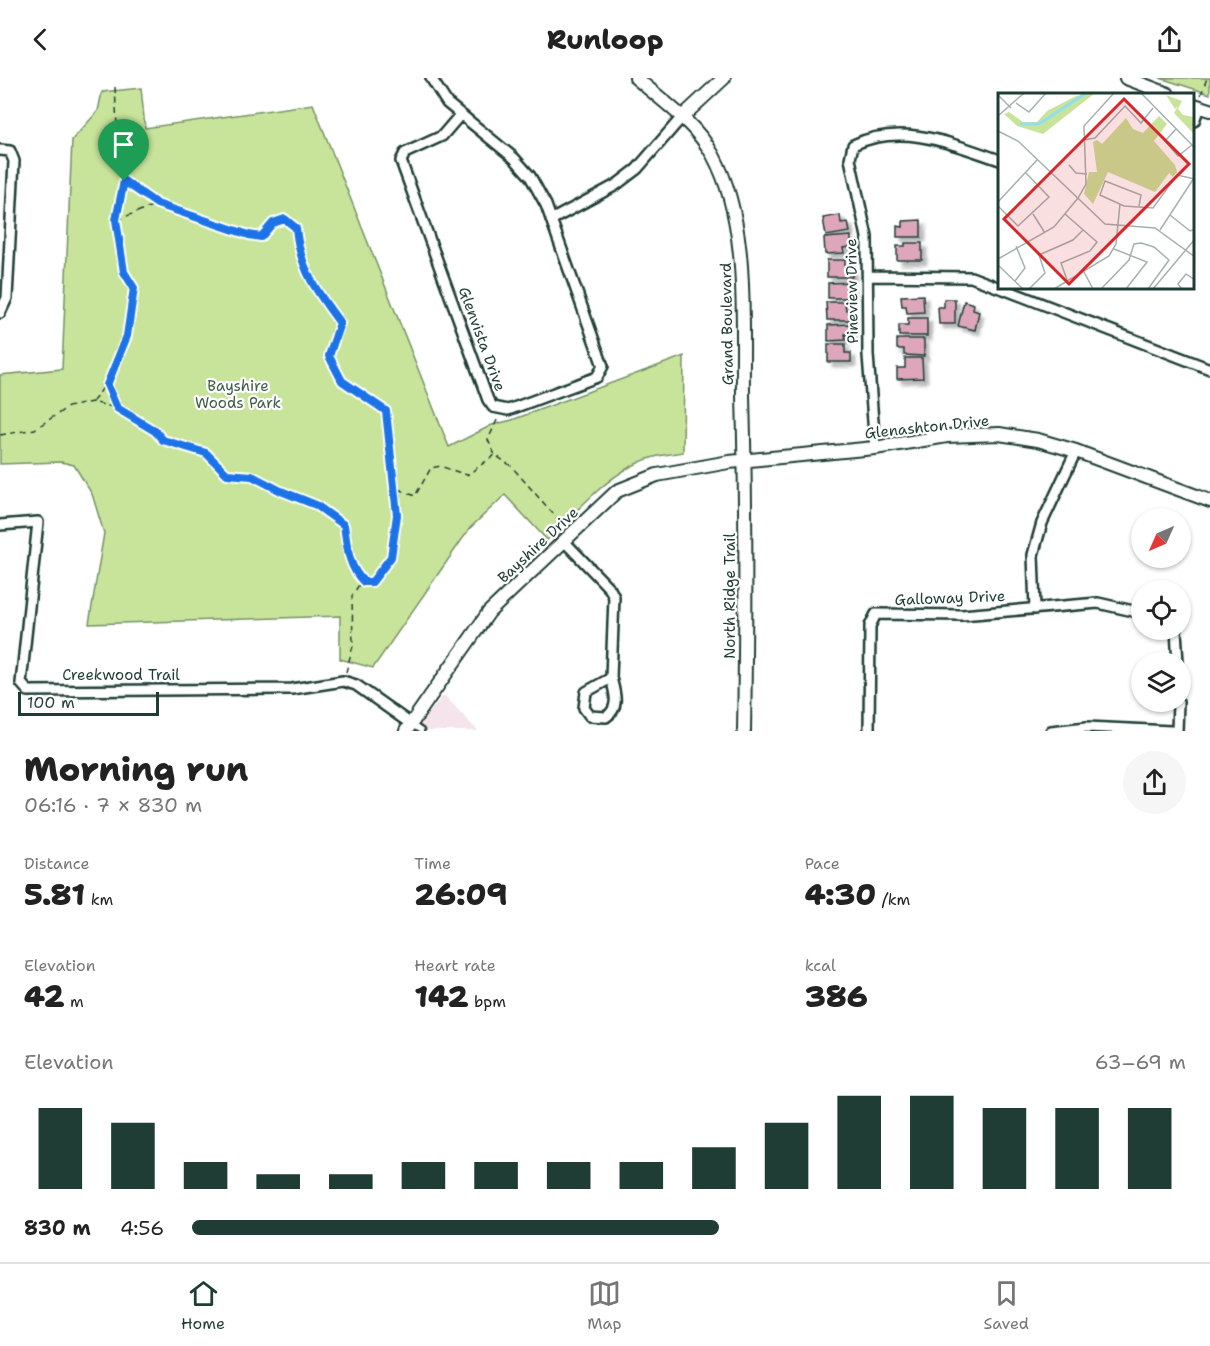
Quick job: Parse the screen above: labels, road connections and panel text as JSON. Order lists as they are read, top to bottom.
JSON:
{
  "streets": {
    "street": [
      "Pineview Drive",
      "Grand Boulevard",
      "Glenvista Drive",
      "Glenashton Drive",
      "Bayshire Drive",
      "North Ridge Trail",
      "Galloway Drive",
      "Creekwood Trail"
    ]
  },
  "crossings": [
    ["Pineview Drive", "Glenashton Drive"],
    ["Grand Boulevard", "Glenashton Drive"],
    ["Grand Boulevard", "Bayshire Drive"],
    ["Grand Boulevard", "North Ridge Trail"],
    ["Glenashton Drive", "Bayshire Drive"],
    ["Glenashton Drive", "North Ridge Trail"],
    ["Bayshire Drive", "North Ridge Trail"],
    ["Bayshire Drive", "Creekwood Trail"]
  ],
  "parks": ["Bayshire Woods Park"],
  "scale_bar": "100 m",
  "north": "bottom left",
  "page": {
    "header": "Runloop",
    "scale": "100 m",
    "heading": ["Morning run", "06:16 · 7 × 830 m"],
    "stats": [
      ["Distance", "5.81 km"],
      ["Time", "26:09"],
      ["Pace", "4:30 /km"],
      ["Elevation", "42 m"],
      ["Heart rate", "142 bpm"],
      ["kcal", "386"]
    ],
    "chart": ["Elevation", "63–69 m"],
    "list": [
      {
        "name": "830 m",
        "note": "4:56"
      }
    ],
    "tabs": ["Home", "Map", "Saved"]
  }
}
